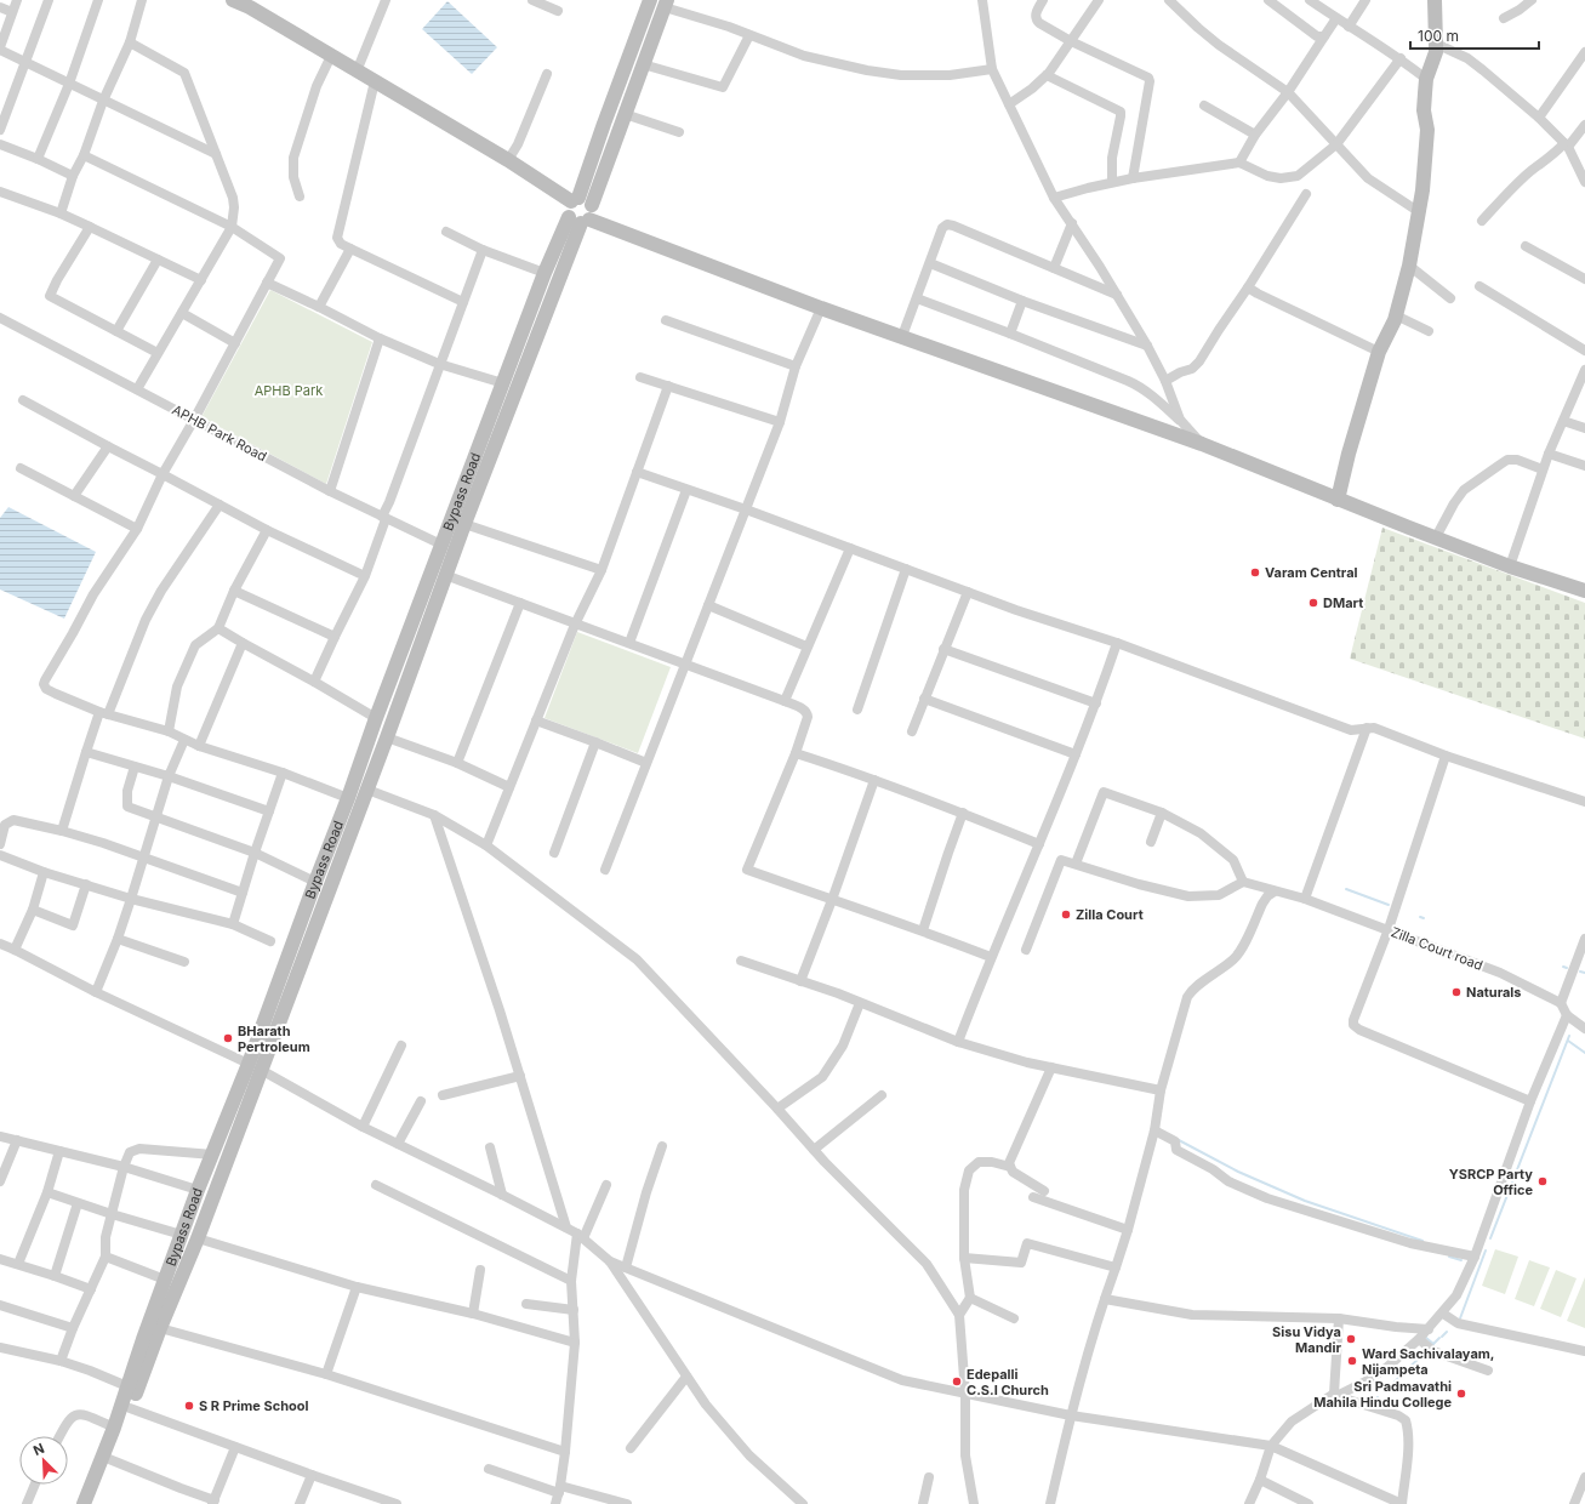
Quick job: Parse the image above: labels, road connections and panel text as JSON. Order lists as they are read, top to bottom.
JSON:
{
  "streets": {
    "main road": ["Bypass Road"],
    "street": ["APHB Park Road", "Zilla Court road"]
  },
  "crossings": [
    ["APHB Park Road", "Bypass Road"]
  ],
  "parks": ["APHB Park"],
  "places": [
    "Varam Central",
    "DMart",
    "Zilla Court",
    "Naturals",
    "BHarath Pertroleum",
    "YSRCP Party Office",
    "Sisu Vidya Mandir",
    "Ward Sachivalayam, Nijampeta",
    "Edepalli C.S.I Church",
    "Sri Padmavathi Mahila Hindu College",
    "S R Prime School"
  ],
  "scale_bar": "100 m",
  "north": "top left"
}
